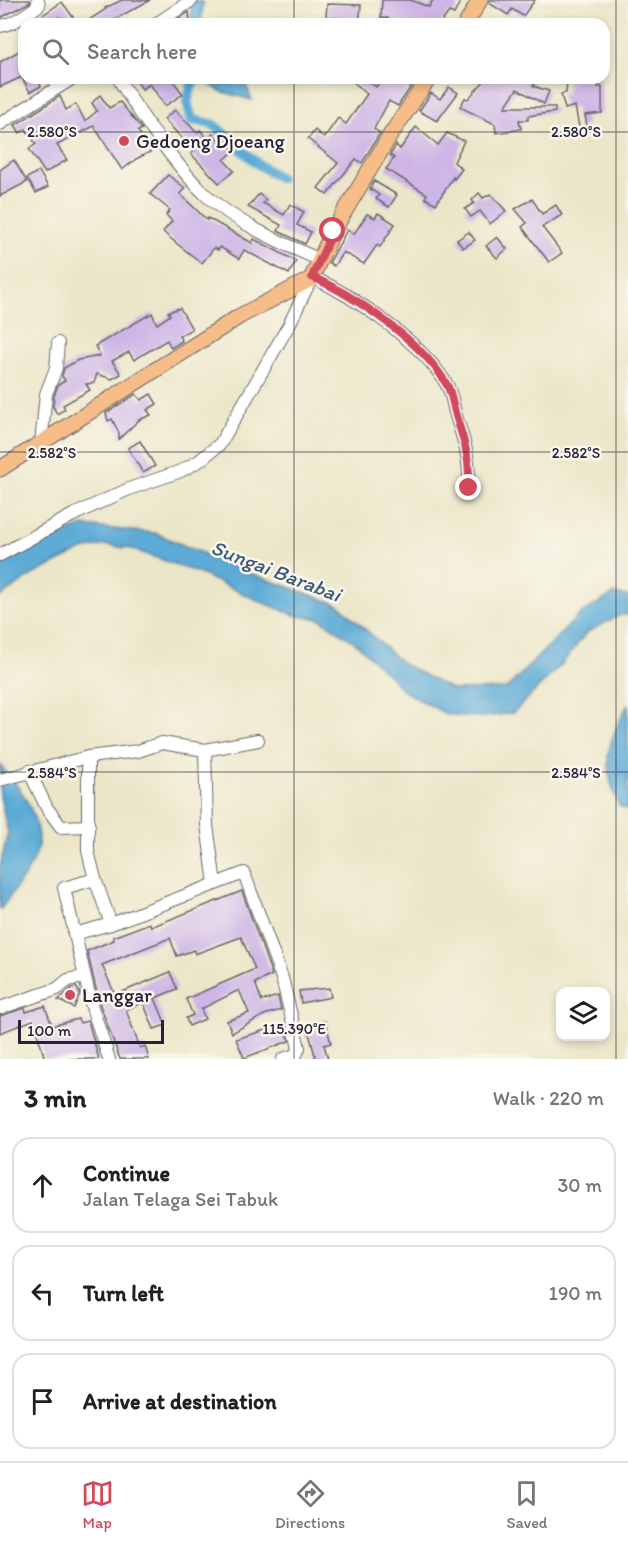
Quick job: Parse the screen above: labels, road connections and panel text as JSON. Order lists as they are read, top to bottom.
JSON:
{
  "water": ["Sungai Barabai"],
  "places": ["Gedoeng Djoeang", "Langgar"],
  "scale_bar": "100 m",
  "page": {
    "search": "Search here",
    "scale": "100 m",
    "heading": ["3 min", "Walk · 220 m"],
    "list": [
      ["Continue", "Jalan Telaga Sei Tabuk", "30 m"],
      ["Turn left", "190 m"],
      "Arrive at destination"
    ],
    "nav": ["Map", "Directions", "Saved"]
  },
  "coordinates": [
    "2.580°S",
    "2.582°S",
    "2.584°S",
    "115.390°E"
  ]
}
